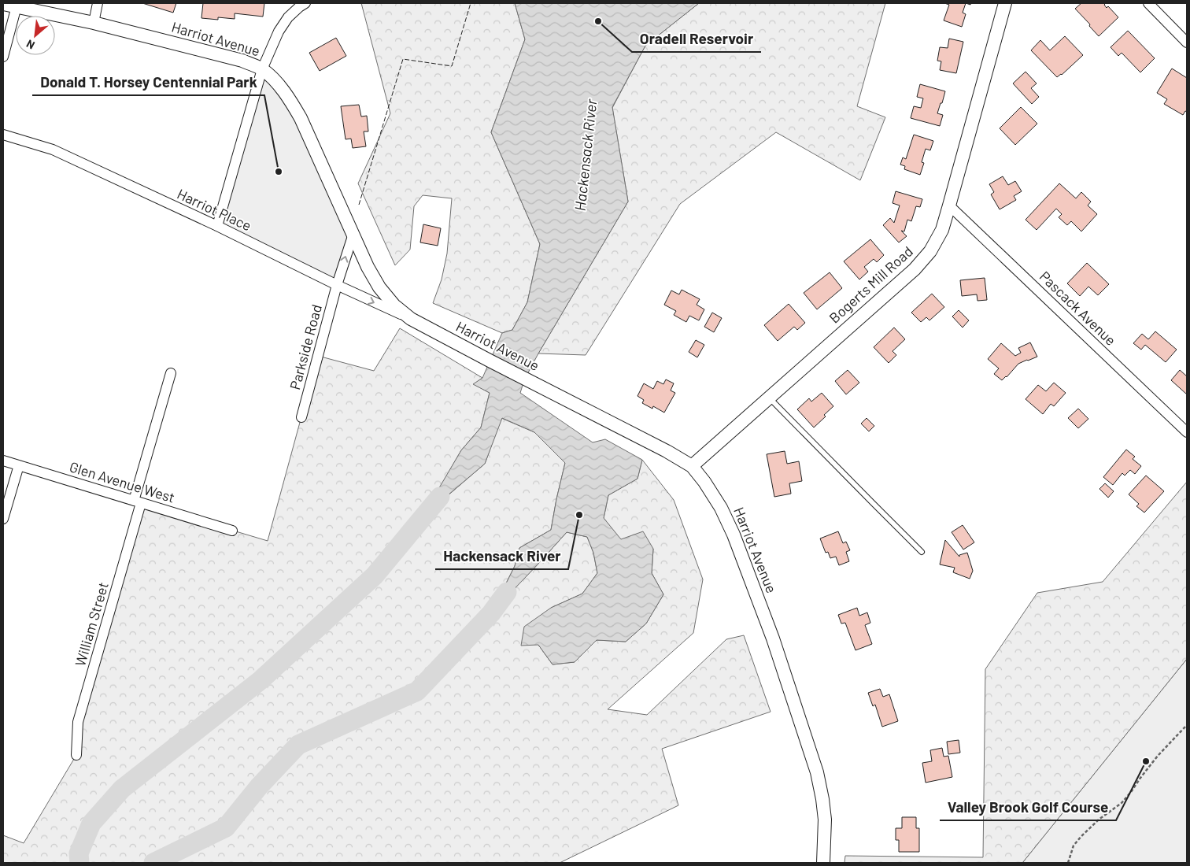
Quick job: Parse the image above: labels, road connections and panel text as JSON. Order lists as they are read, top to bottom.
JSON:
{
  "streets": {
    "street": [
      "Harriot Avenue",
      "Harriot Place",
      "Bogerts Mill Road",
      "Pascack Avenue",
      "Parkside Road",
      "Glen Avenue West",
      "William Street"
    ]
  },
  "crossings": [
    ["Harriot Avenue", "Harriot Place"],
    ["Harriot Avenue", "Bogerts Mill Road"],
    ["Harriot Avenue", "Parkside Road"],
    ["Harriot Place", "Parkside Road"],
    ["Bogerts Mill Road", "Pascack Avenue"],
    ["Glen Avenue West", "William Street"]
  ],
  "water": ["Hackensack River"],
  "places": [
    "Oradell Reservoir",
    "Donald T. Horsey Centennial Park",
    "Hackensack River",
    "Valley Brook Golf Course"
  ],
  "north": "bottom left"
}
